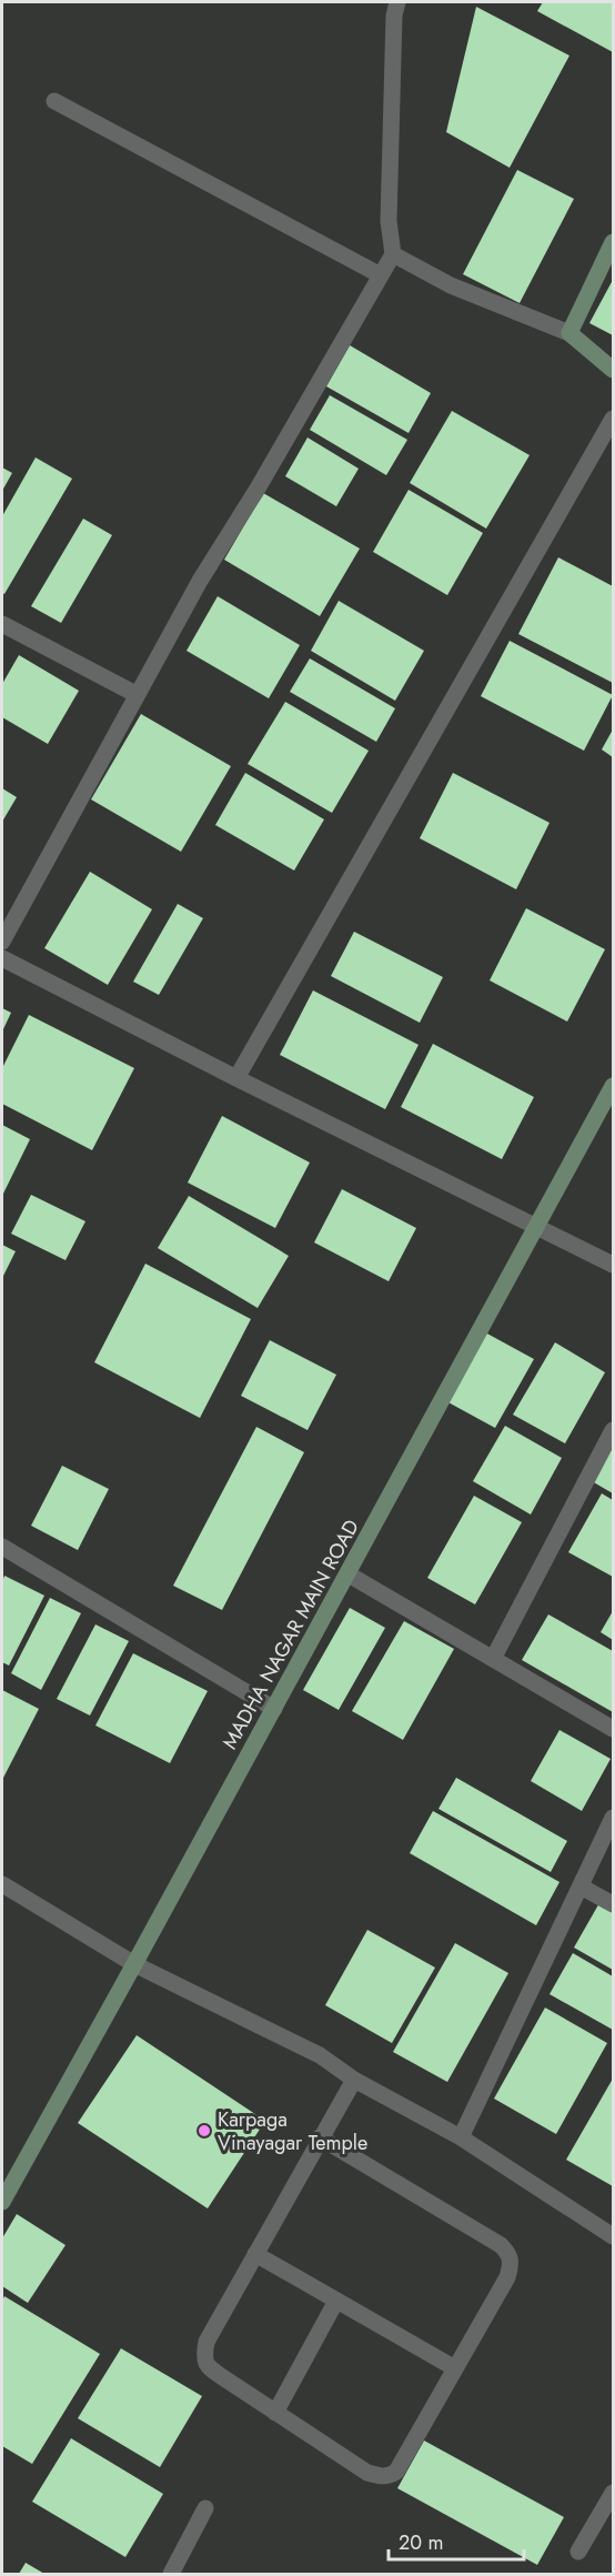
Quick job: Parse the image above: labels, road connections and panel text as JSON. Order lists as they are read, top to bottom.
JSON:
{
  "streets": {
    "street": ["MADHA NAGAR MAIN ROAD"]
  },
  "places": ["Karpaga Vinayagar Temple"],
  "scale_bar": "20 m"
}
